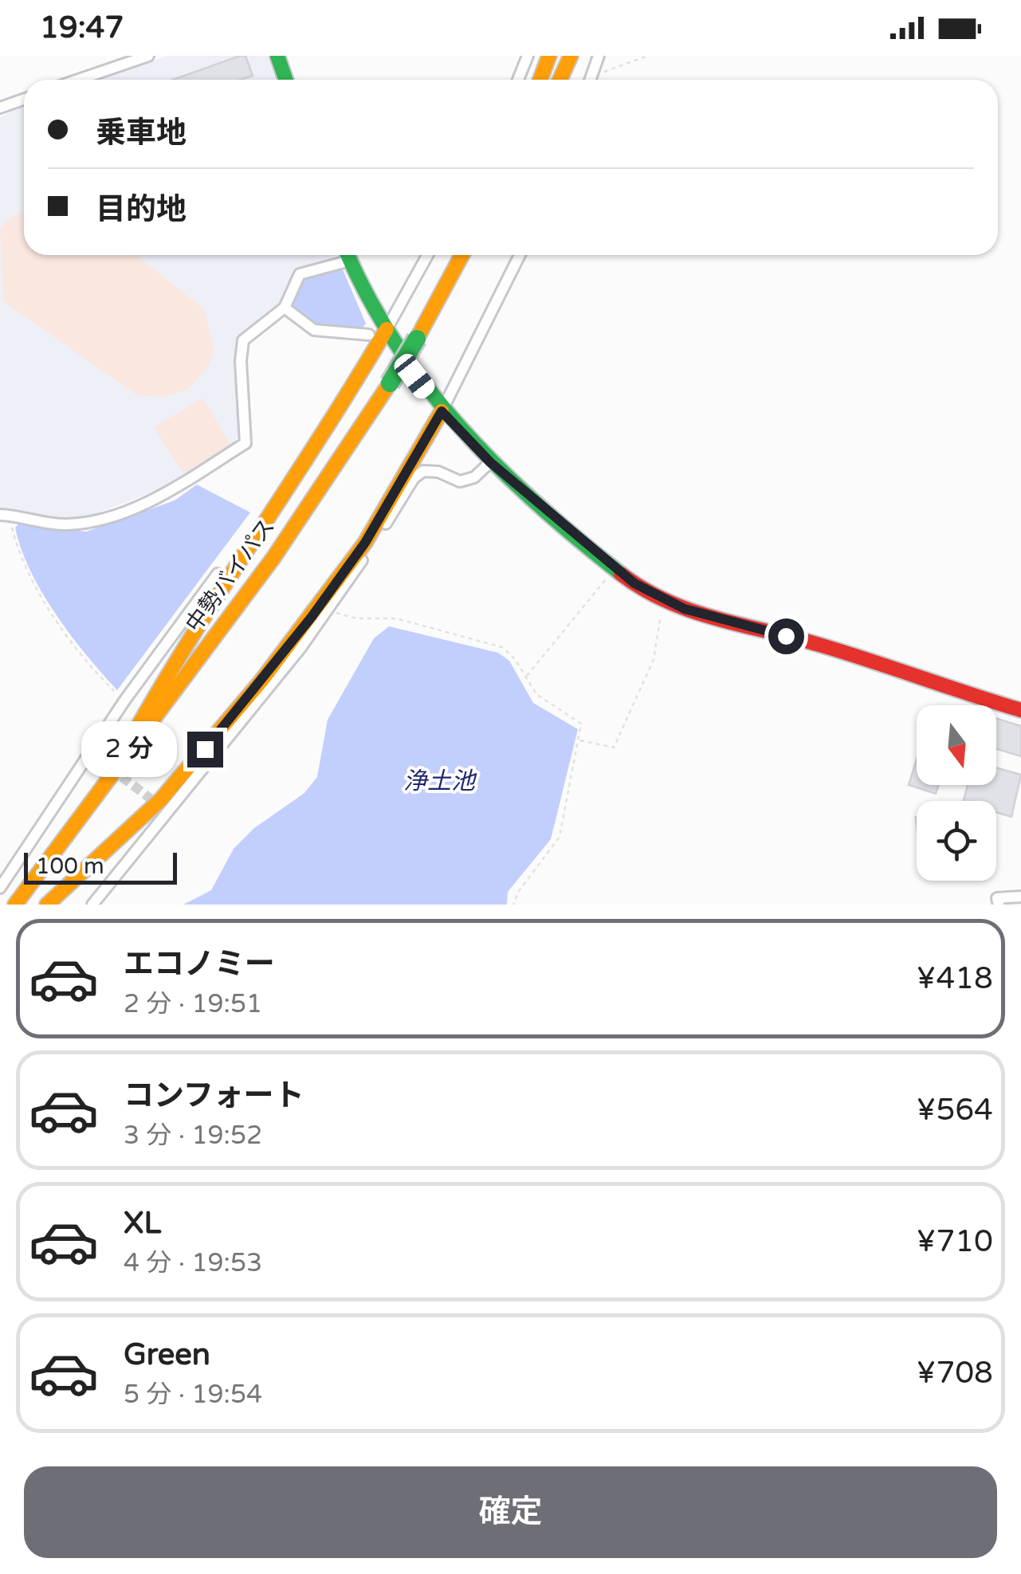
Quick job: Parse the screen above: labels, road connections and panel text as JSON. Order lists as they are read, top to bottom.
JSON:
{
  "streets": {
    "main road": ["中勢バイパス"]
  },
  "water": ["浄土池"],
  "scale_bar": "100 m",
  "north": "bottom",
  "page": {
    "status": "19:47",
    "banner": ["乗車地", "目的地"],
    "bubble": "2 分",
    "scale": "100 m",
    "list": [
      {
        "name": "エコノミー",
        "note": "2 分 · 19:51",
        "value": "¥418"
      },
      {
        "name": "コンフォート",
        "note": "3 分 · 19:52",
        "value": "¥564"
      },
      {
        "name": "XL",
        "note": "4 分 · 19:53",
        "value": "¥710"
      },
      {
        "name": "Green",
        "note": "5 分 · 19:54",
        "value": "¥708"
      }
    ],
    "buttons": "確定"
  }
}
